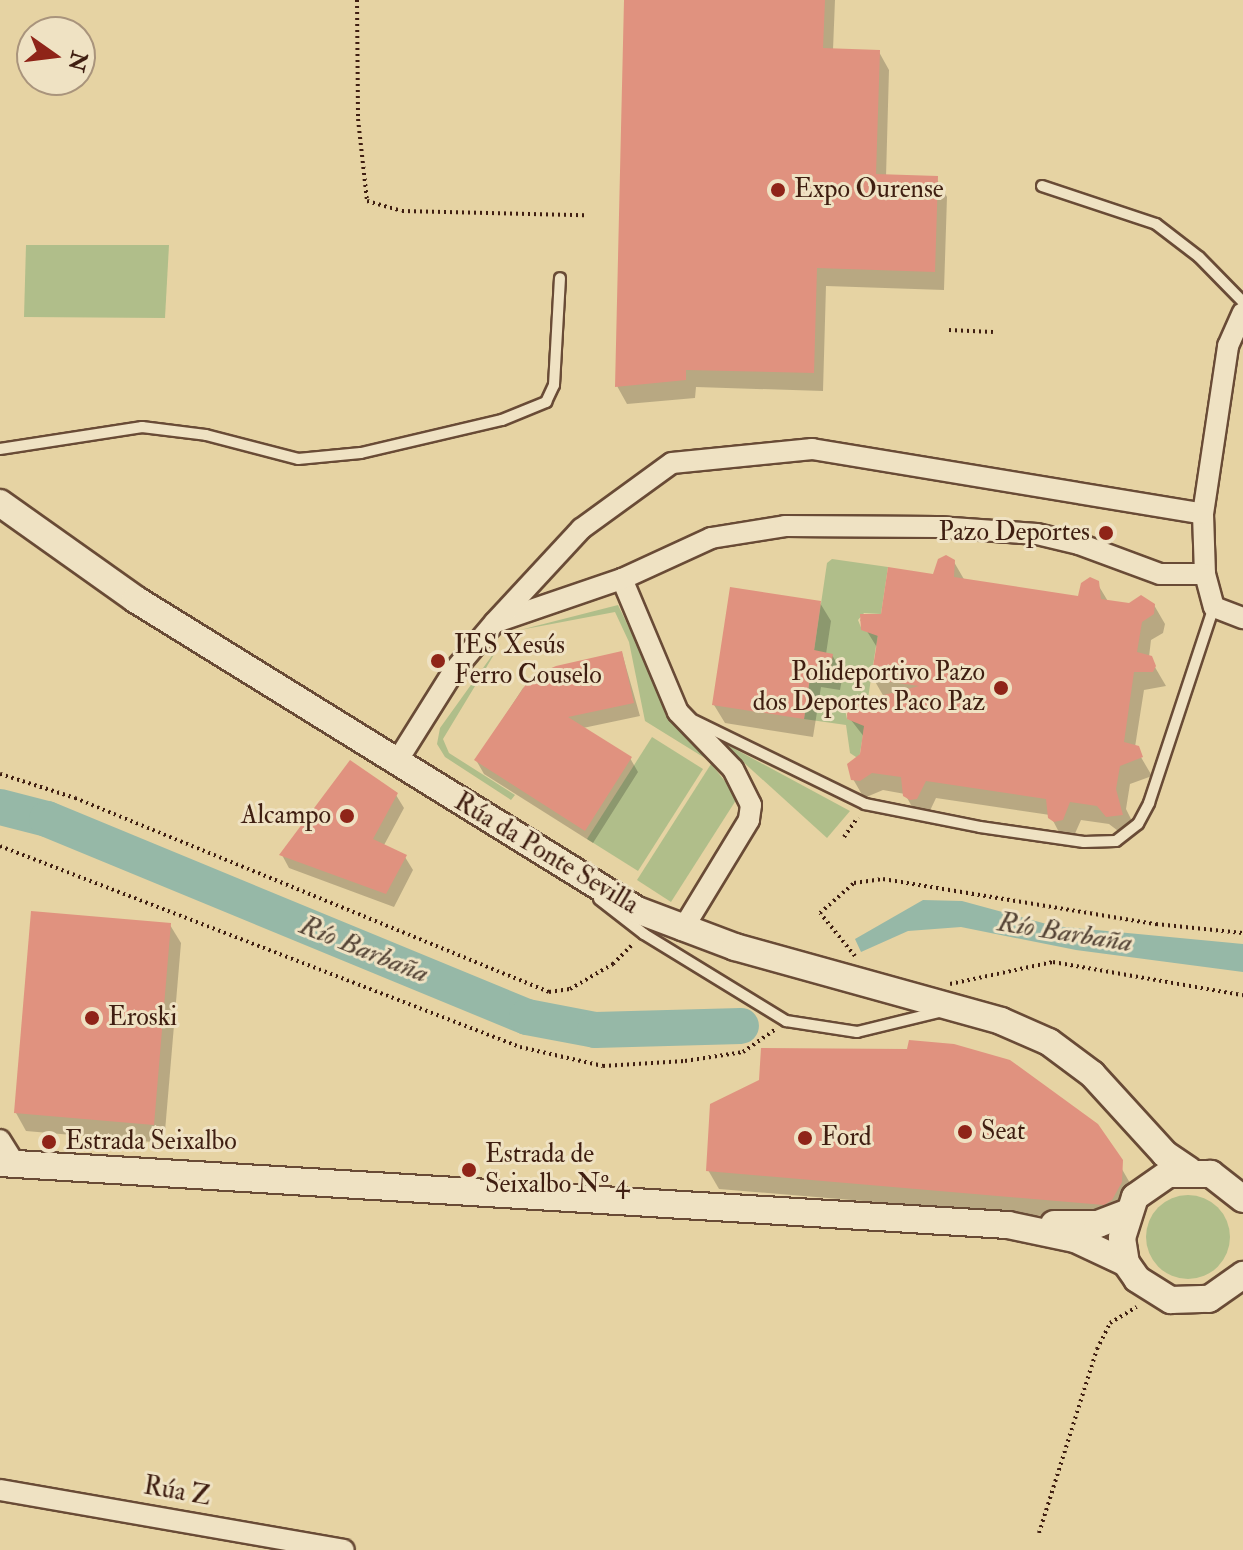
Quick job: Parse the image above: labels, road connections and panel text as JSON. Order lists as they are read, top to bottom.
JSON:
{
  "streets": {
    "street": ["Rúa da Ponte Sevilla", "Rúa Z"]
  },
  "water": ["Río Barbaña"],
  "places": [
    "Expo Ourense",
    "Pazo Deportes",
    "IES Xesús Ferro Couselo",
    "Polideportivo Pazo dos Deportes Paco Paz",
    "Alcampo",
    "Eroski",
    "Seat",
    "Ford",
    "Estrada Seixalbo",
    "Estrada de Seixalbo Nº 4"
  ],
  "north": "right"
}
